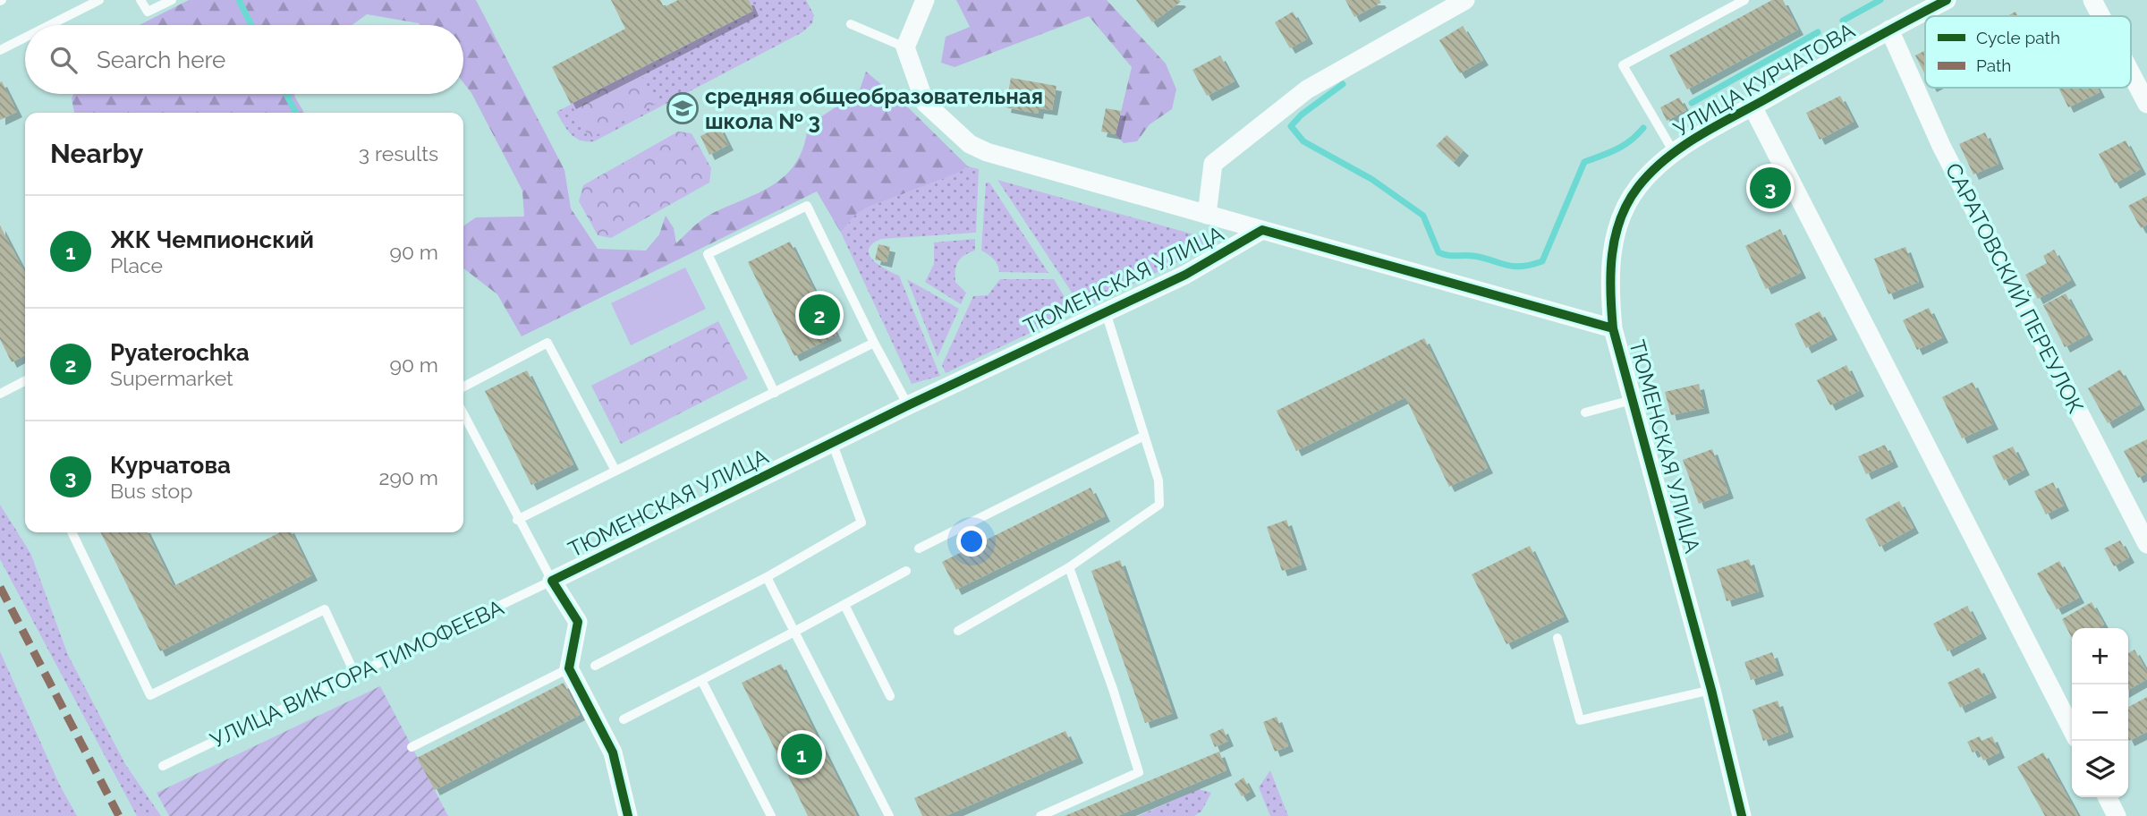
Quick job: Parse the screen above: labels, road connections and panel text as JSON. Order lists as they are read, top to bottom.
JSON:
{
  "streets": {
    "street": ["УЛИЦА КУРЧАТОВА", "ТЮМЕНСКАЯ УЛИЦА", "САРАТОВСКИЙ ПЕРЕУЛОК"],
    "lane": ["УЛИЦА ВИКТОРА ТИМОФЕЕВА"]
  },
  "crossings": [
    ["УЛИЦА КУРЧАТОВА", "ТЮМЕНСКАЯ УЛИЦА"],
    ["УЛИЦА КУРЧАТОВА", "САРАТОВСКИЙ ПЕРЕУЛОК"],
    ["ТЮМЕНСКАЯ УЛИЦА", "УЛИЦА ВИКТОРА ТИМОФЕЕВА"]
  ],
  "places": {
    "school or university": ["средняя общеобразовательная школа № 3"]
  },
  "legend": ["Cycle path", "Path"],
  "page": {
    "search": "Search here",
    "heading": ["Nearby", "3 results"],
    "pins": ["3", "2", "1"],
    "list": [
      {
        "mark": "1",
        "name": "ЖК Чемпионский",
        "note": "Place",
        "value": "90 m"
      },
      {
        "mark": "2",
        "name": "Pyaterochka",
        "note": "Supermarket",
        "value": "90 m"
      },
      {
        "mark": "3",
        "name": "Курчатова",
        "note": "Bus stop",
        "value": "290 m"
      }
    ],
    "map_buttons": ["+", "−"]
  }
}
